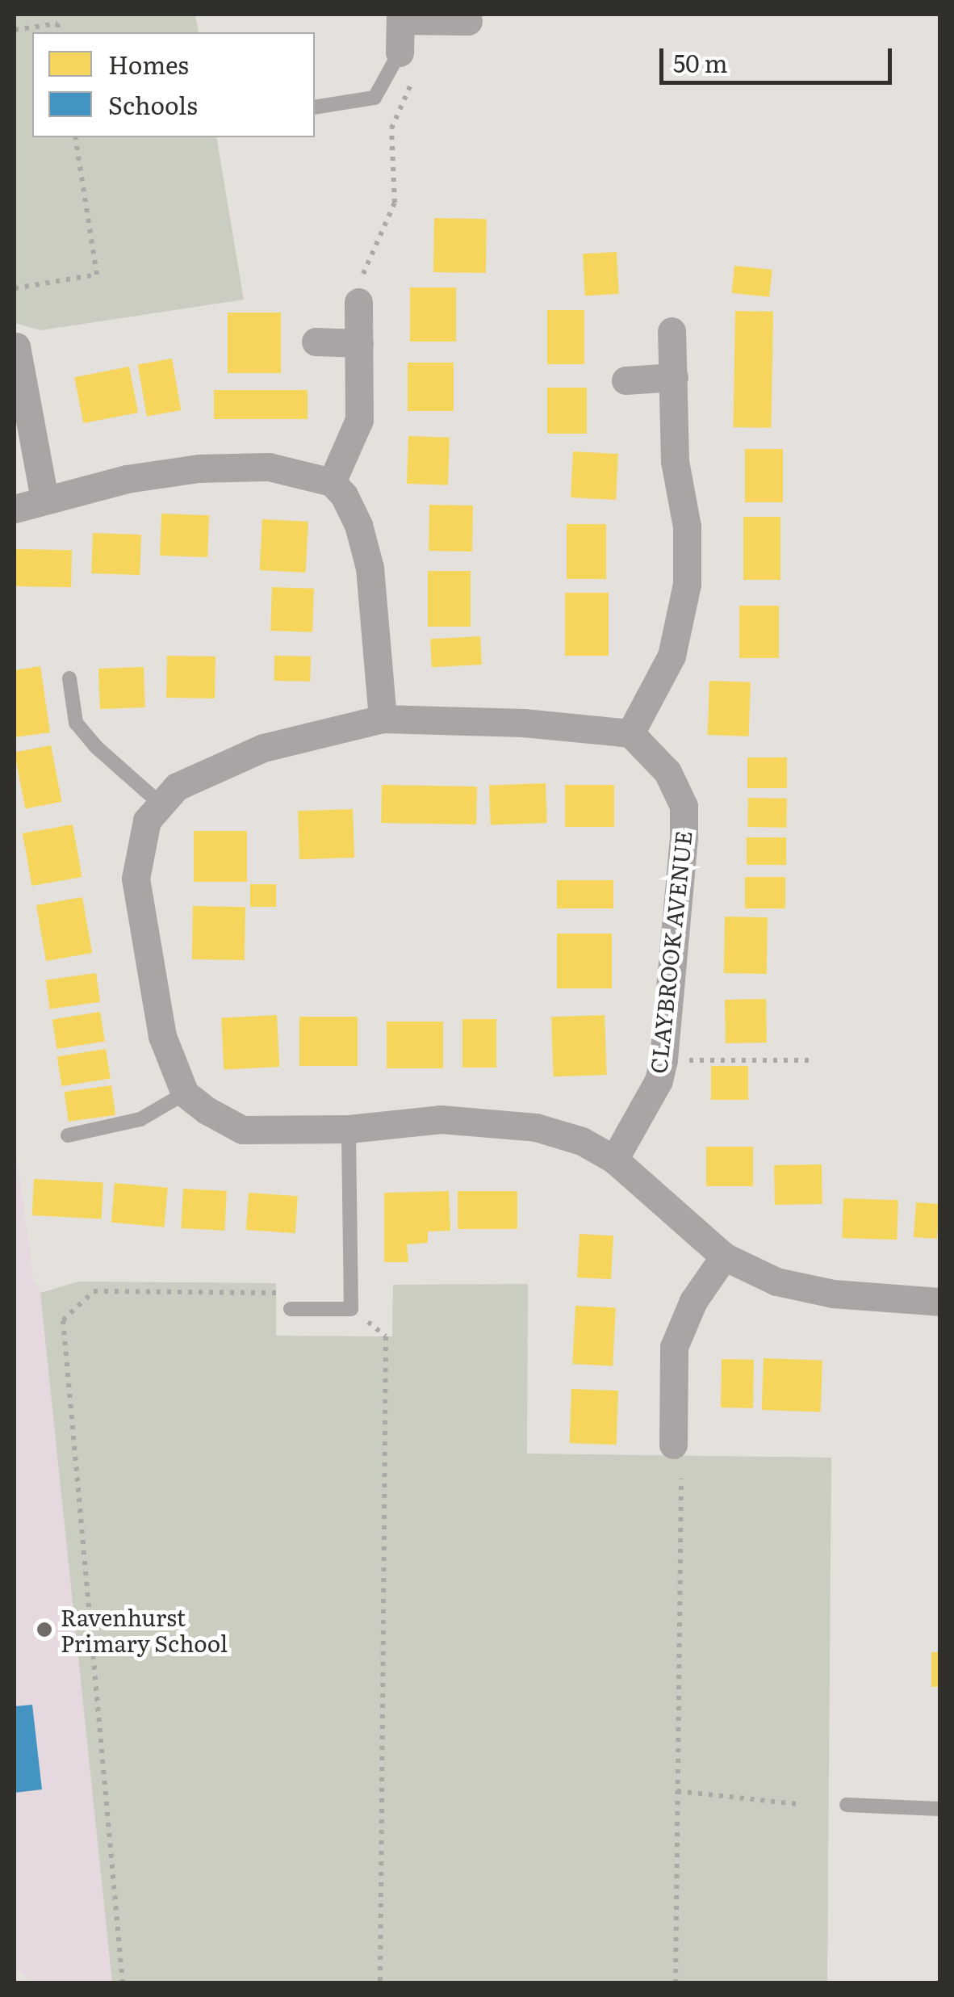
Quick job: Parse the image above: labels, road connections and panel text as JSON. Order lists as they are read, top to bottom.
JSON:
{
  "streets": {
    "street": ["CLAYBROOK AVENUE"]
  },
  "places": ["Ravenhurst Primary School"],
  "legend": ["Homes", "Schools"],
  "scale_bar": "50 m"
}
